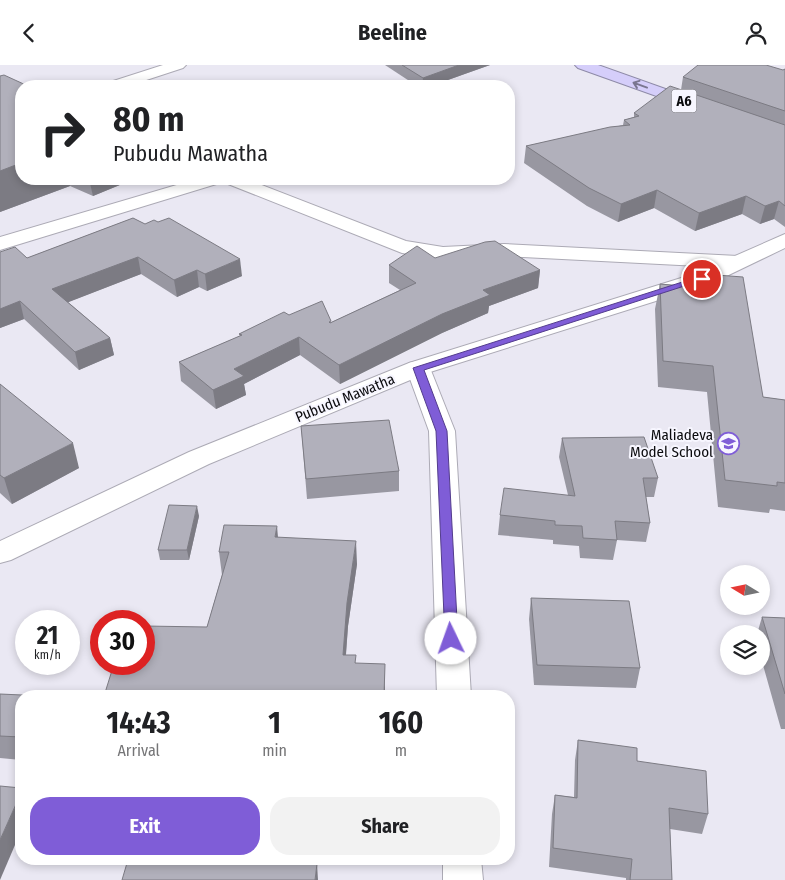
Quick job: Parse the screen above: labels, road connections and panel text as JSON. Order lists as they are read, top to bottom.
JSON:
{
  "streets": {
    "highway": ["A6"],
    "street": ["Pubudu Mawatha"]
  },
  "places": {
    "school or university": ["Maliadeva Model School"]
  },
  "north": "left",
  "page": {
    "header": "Beeline",
    "turn": ["80 m", "Pubudu Mawatha"],
    "speed": "21 km/h",
    "limit": "30",
    "eta": [
      "14:43",
      "Arrival",
      "1",
      "min",
      "160",
      "m"
    ],
    "buttons": ["Exit", "Share"]
  }
}
